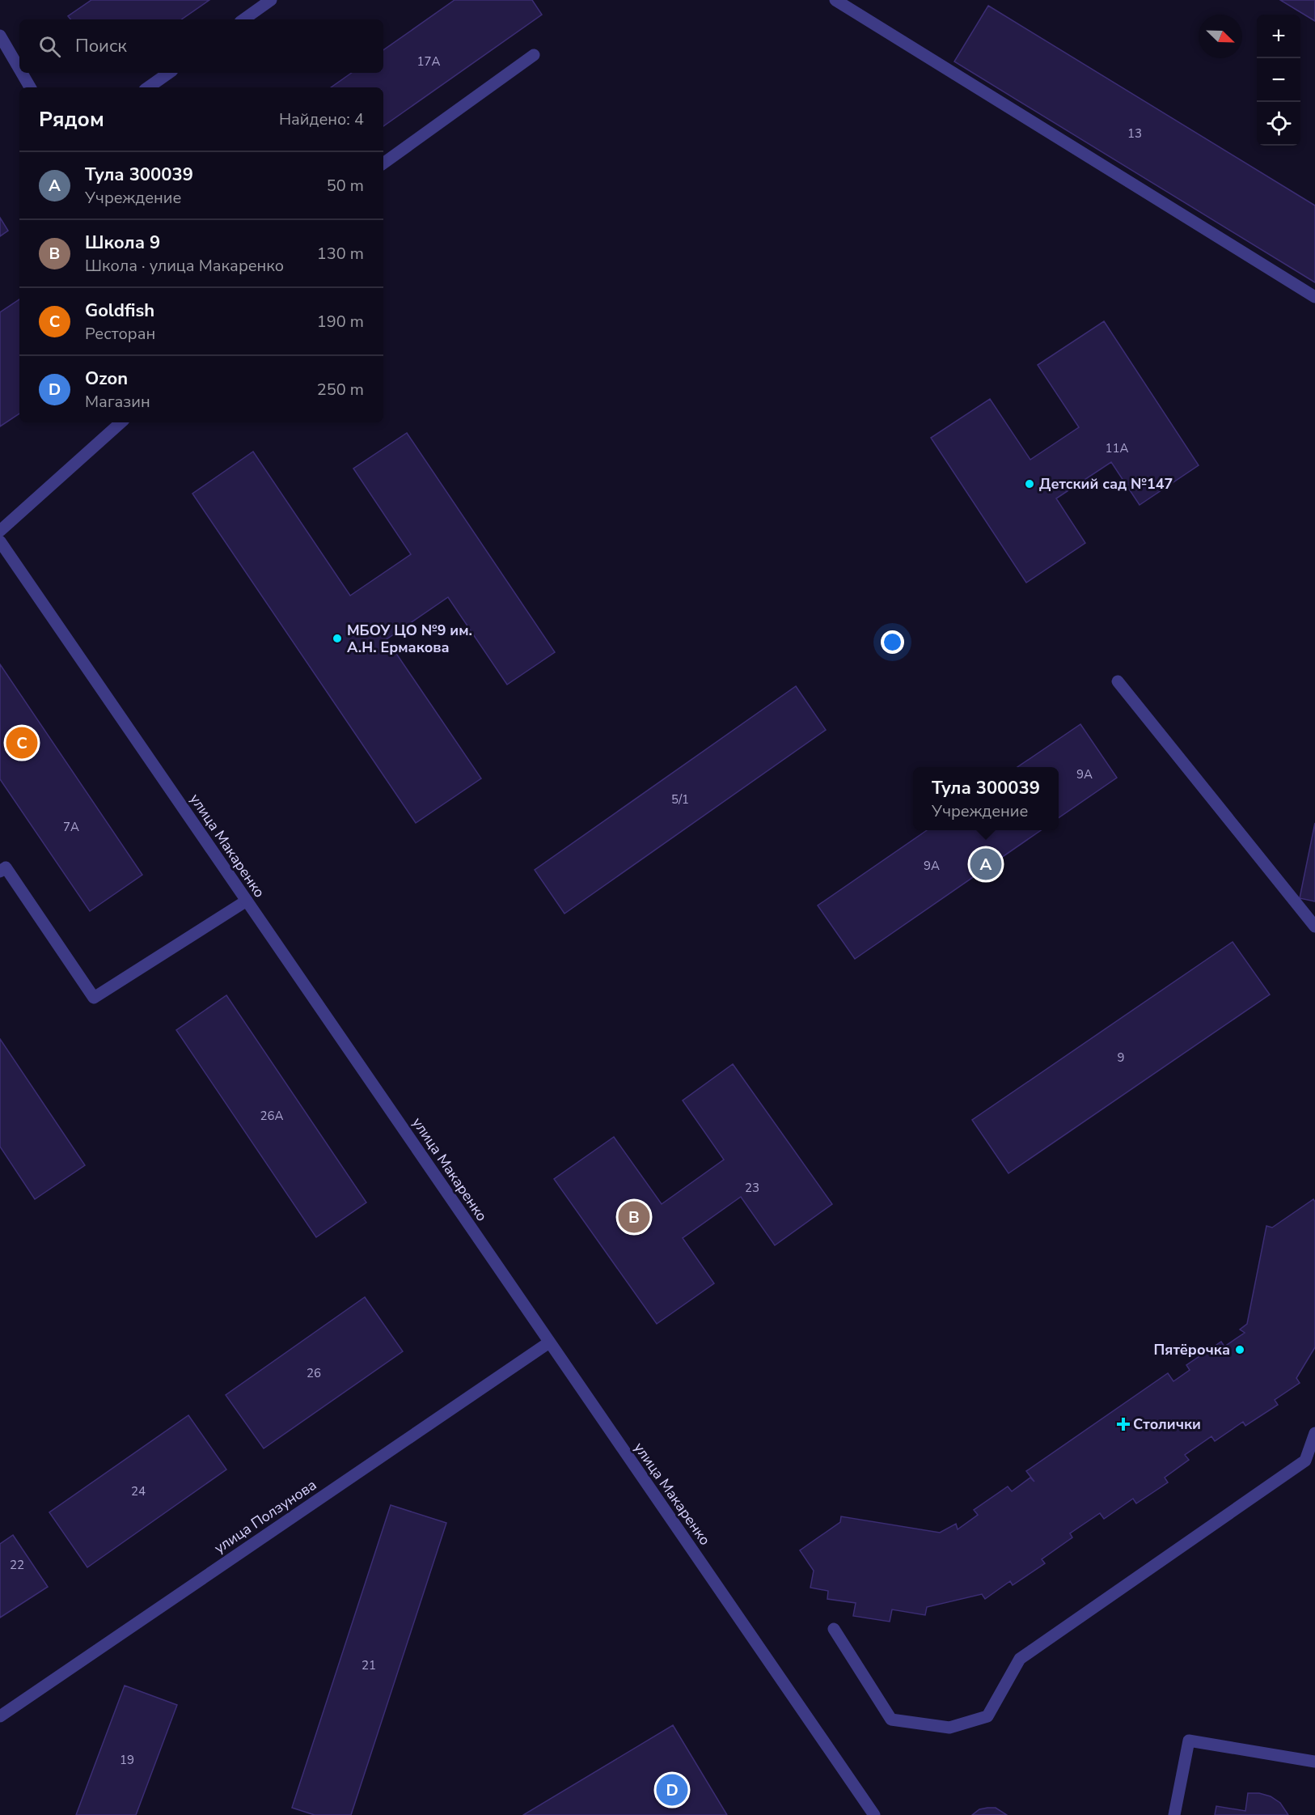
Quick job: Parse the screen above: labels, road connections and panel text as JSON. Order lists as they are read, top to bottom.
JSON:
{
  "streets": {
    "street": ["улица Макаренко", "улица Ползунова"]
  },
  "crossings": [
    ["улица Макаренко", "улица Ползунова"]
  ],
  "places": {
    "other": ["Детский сад №147", "МБОУ ЦО №9 им. А.Н. Ермакова", "Пятёрочка"],
    "health": ["Столички"]
  },
  "house_numbers": [
    "17А",
    "13",
    "11А",
    "9А",
    "5/1",
    "7А",
    "9А",
    "9",
    "26А",
    "23",
    "26",
    "24",
    "22",
    "21",
    "19"
  ],
  "north": "bottom right",
  "page": {
    "map_buttons": ["+", "−"],
    "search": "Поиск",
    "heading": ["Рядом", "Найдено: 4"],
    "list": [
      {
        "mark": "A",
        "name": "Тула 300039",
        "note": "Учреждение",
        "value": "50 m"
      },
      {
        "mark": "B",
        "name": "Школа 9",
        "note": "Школа · улица Макаренко",
        "value": "130 m"
      },
      {
        "mark": "C",
        "name": "Goldfish",
        "note": "Ресторан",
        "value": "190 m"
      },
      {
        "mark": "D",
        "name": "Ozon",
        "note": "Магазин",
        "value": "250 m"
      }
    ],
    "pins": [
      "C",
      "A",
      "B",
      "D"
    ],
    "popup": ["Тула 300039", "Учреждение"]
  }
}
